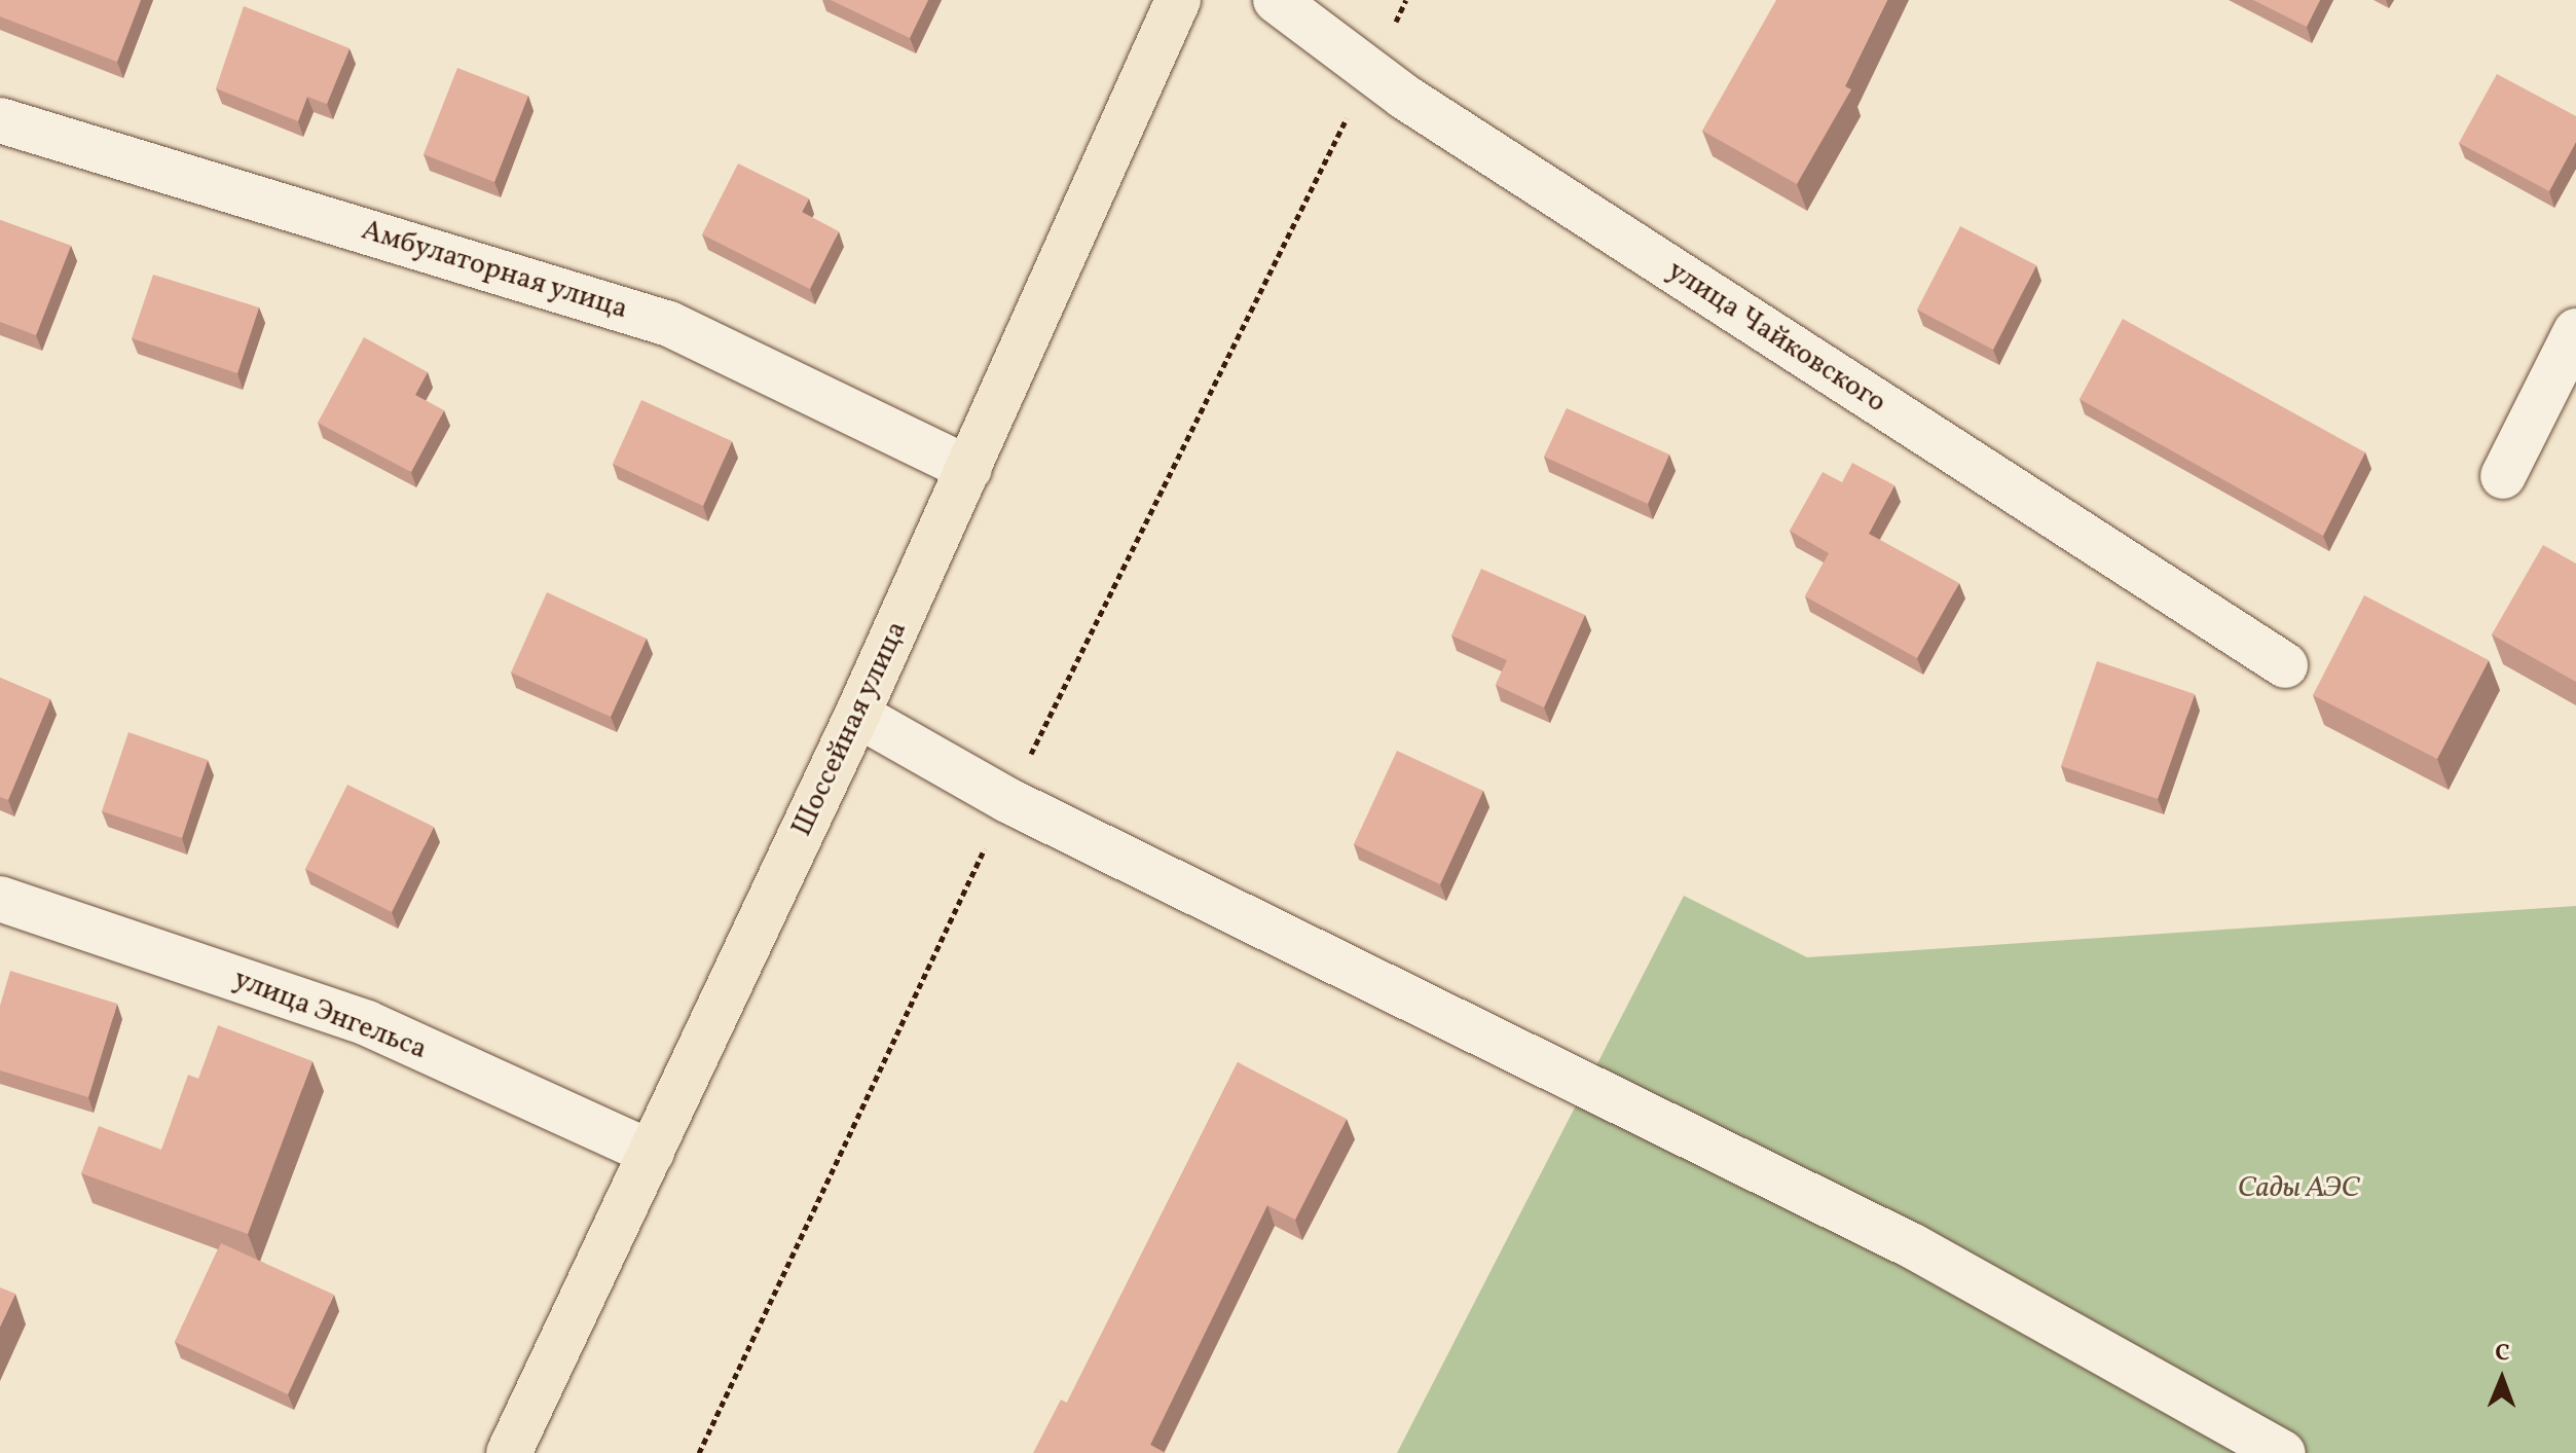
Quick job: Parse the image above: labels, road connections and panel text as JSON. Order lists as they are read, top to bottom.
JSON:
{
  "streets": {
    "main road": ["Шоссейная улица"],
    "street": ["Амбулаторная улица", "улица Чайковского", "улица Энгельса"]
  },
  "crossings": [
    ["Амбулаторная улица", "Шоссейная улица"],
    ["Шоссейная улица", "улица Энгельса"]
  ],
  "parks": ["Сады АЭС"],
  "north": "top"
}
